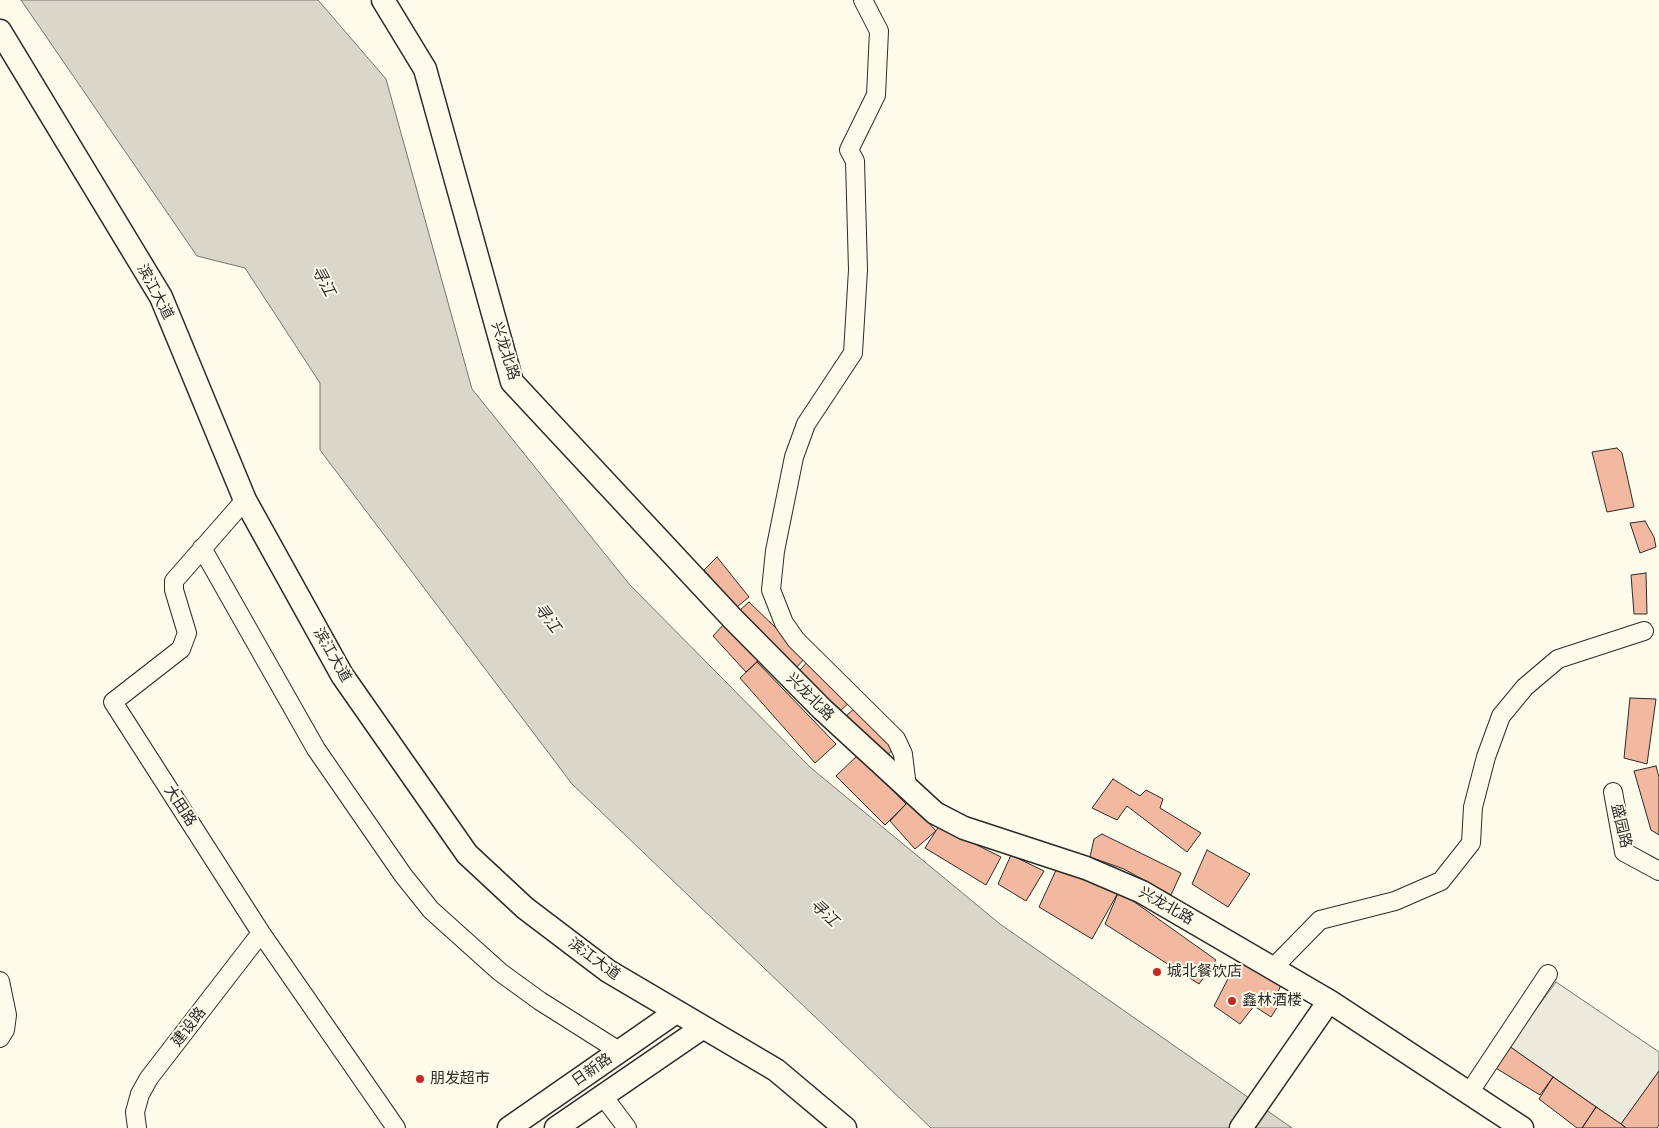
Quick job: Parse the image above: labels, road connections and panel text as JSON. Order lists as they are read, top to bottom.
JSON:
{
  "streets": {
    "main road": ["滨江大道", "兴龙北路", "日新路"],
    "street": ["大田路", "盛园路", "建设路"]
  },
  "crossings": [
    ["滨江大道", "大田路"],
    ["滨江大道", "日新路"],
    ["大田路", "建设路"]
  ],
  "water": ["寻江"],
  "places": ["城北餐饮店", "鑫林酒楼", "朋发超市"]
}
